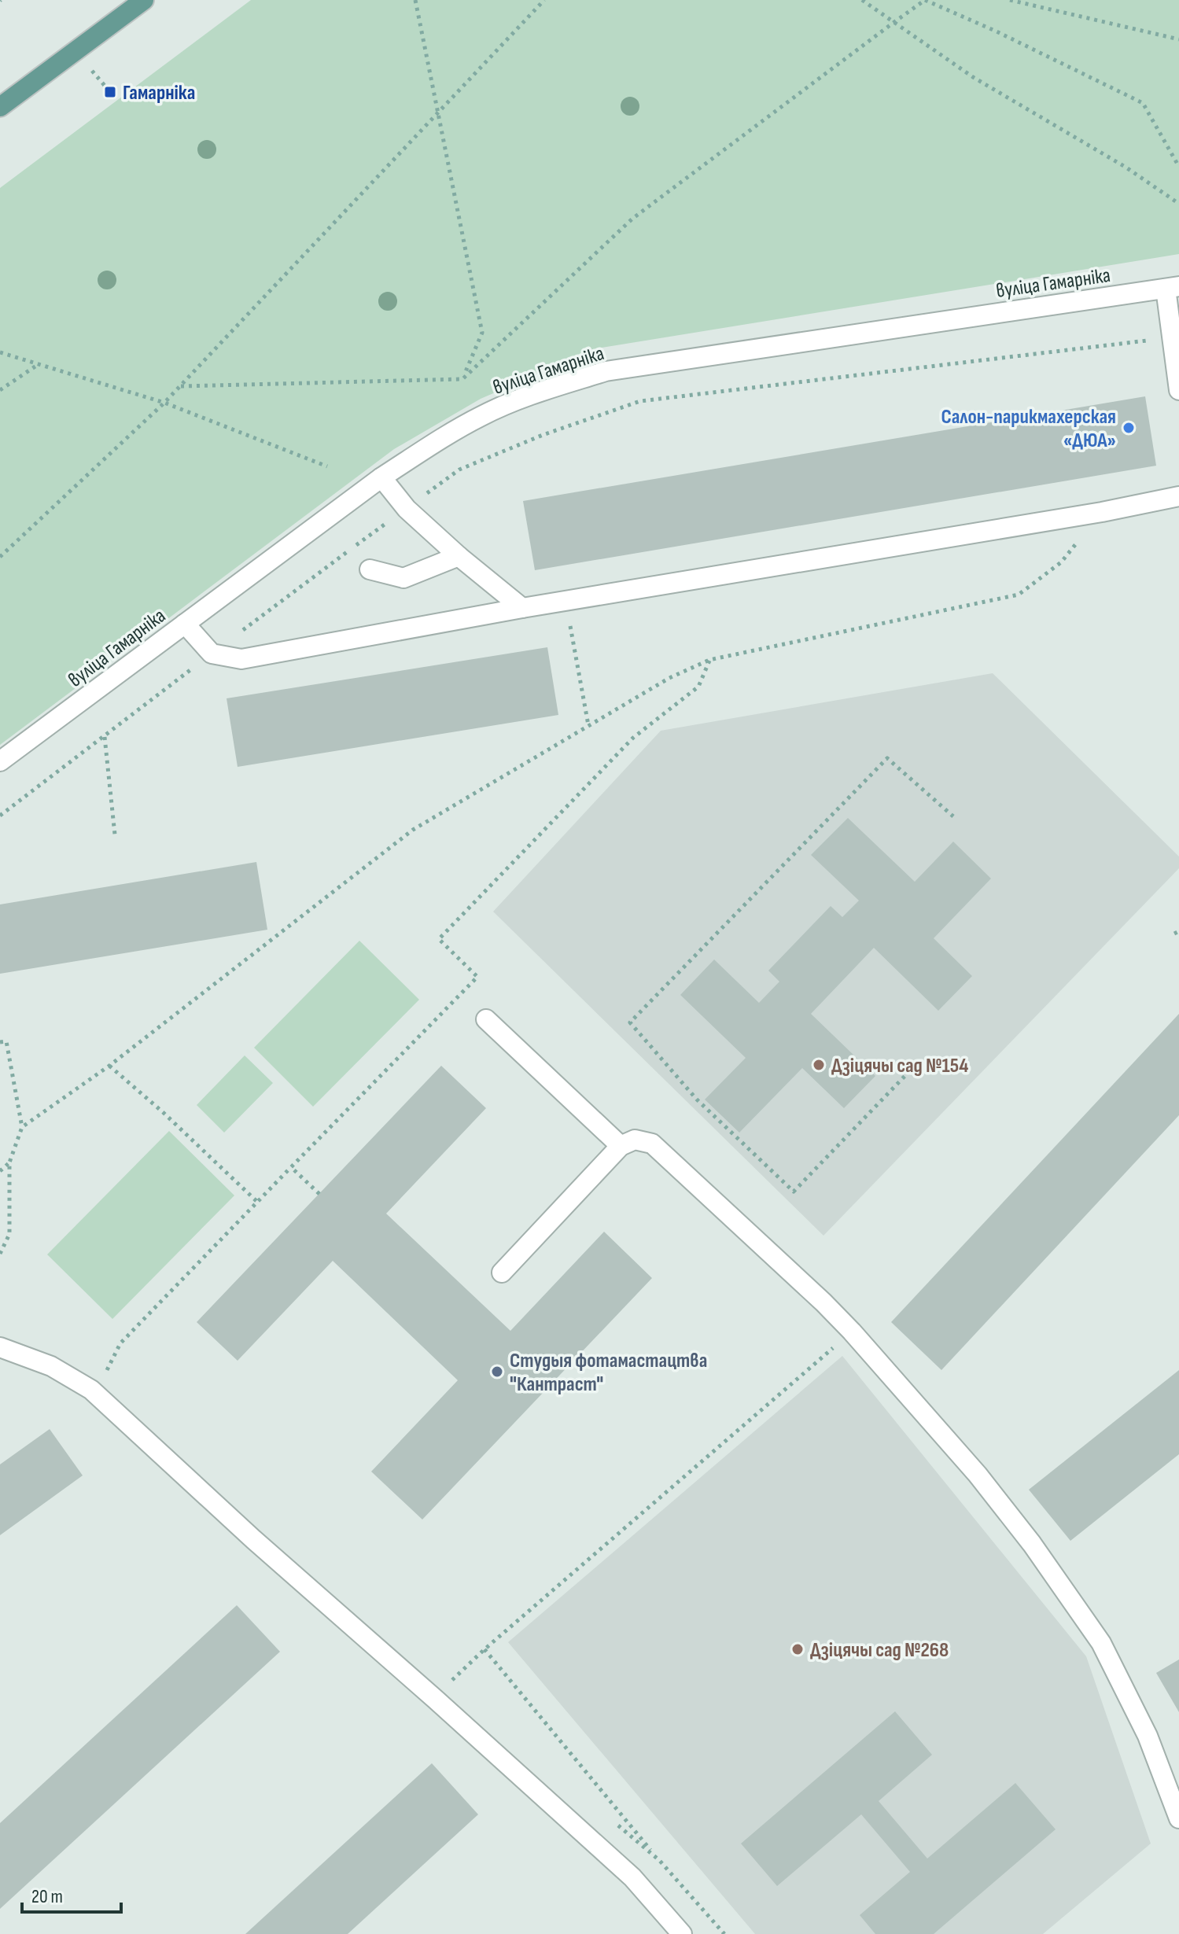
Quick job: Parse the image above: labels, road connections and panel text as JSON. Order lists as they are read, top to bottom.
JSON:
{
  "streets": {
    "street": ["вуліца Гамарніка"]
  },
  "places": {
    "transit": ["Гамарніка"],
    "other": [
      "Салон-парикмахерская «ДЮА»",
      "Дзіцячы сад №154",
      "Студыя фотамастацтва \"Кантраст\"",
      "Дзіцячы сад №268"
    ]
  },
  "scale_bar": "20 m"
}
